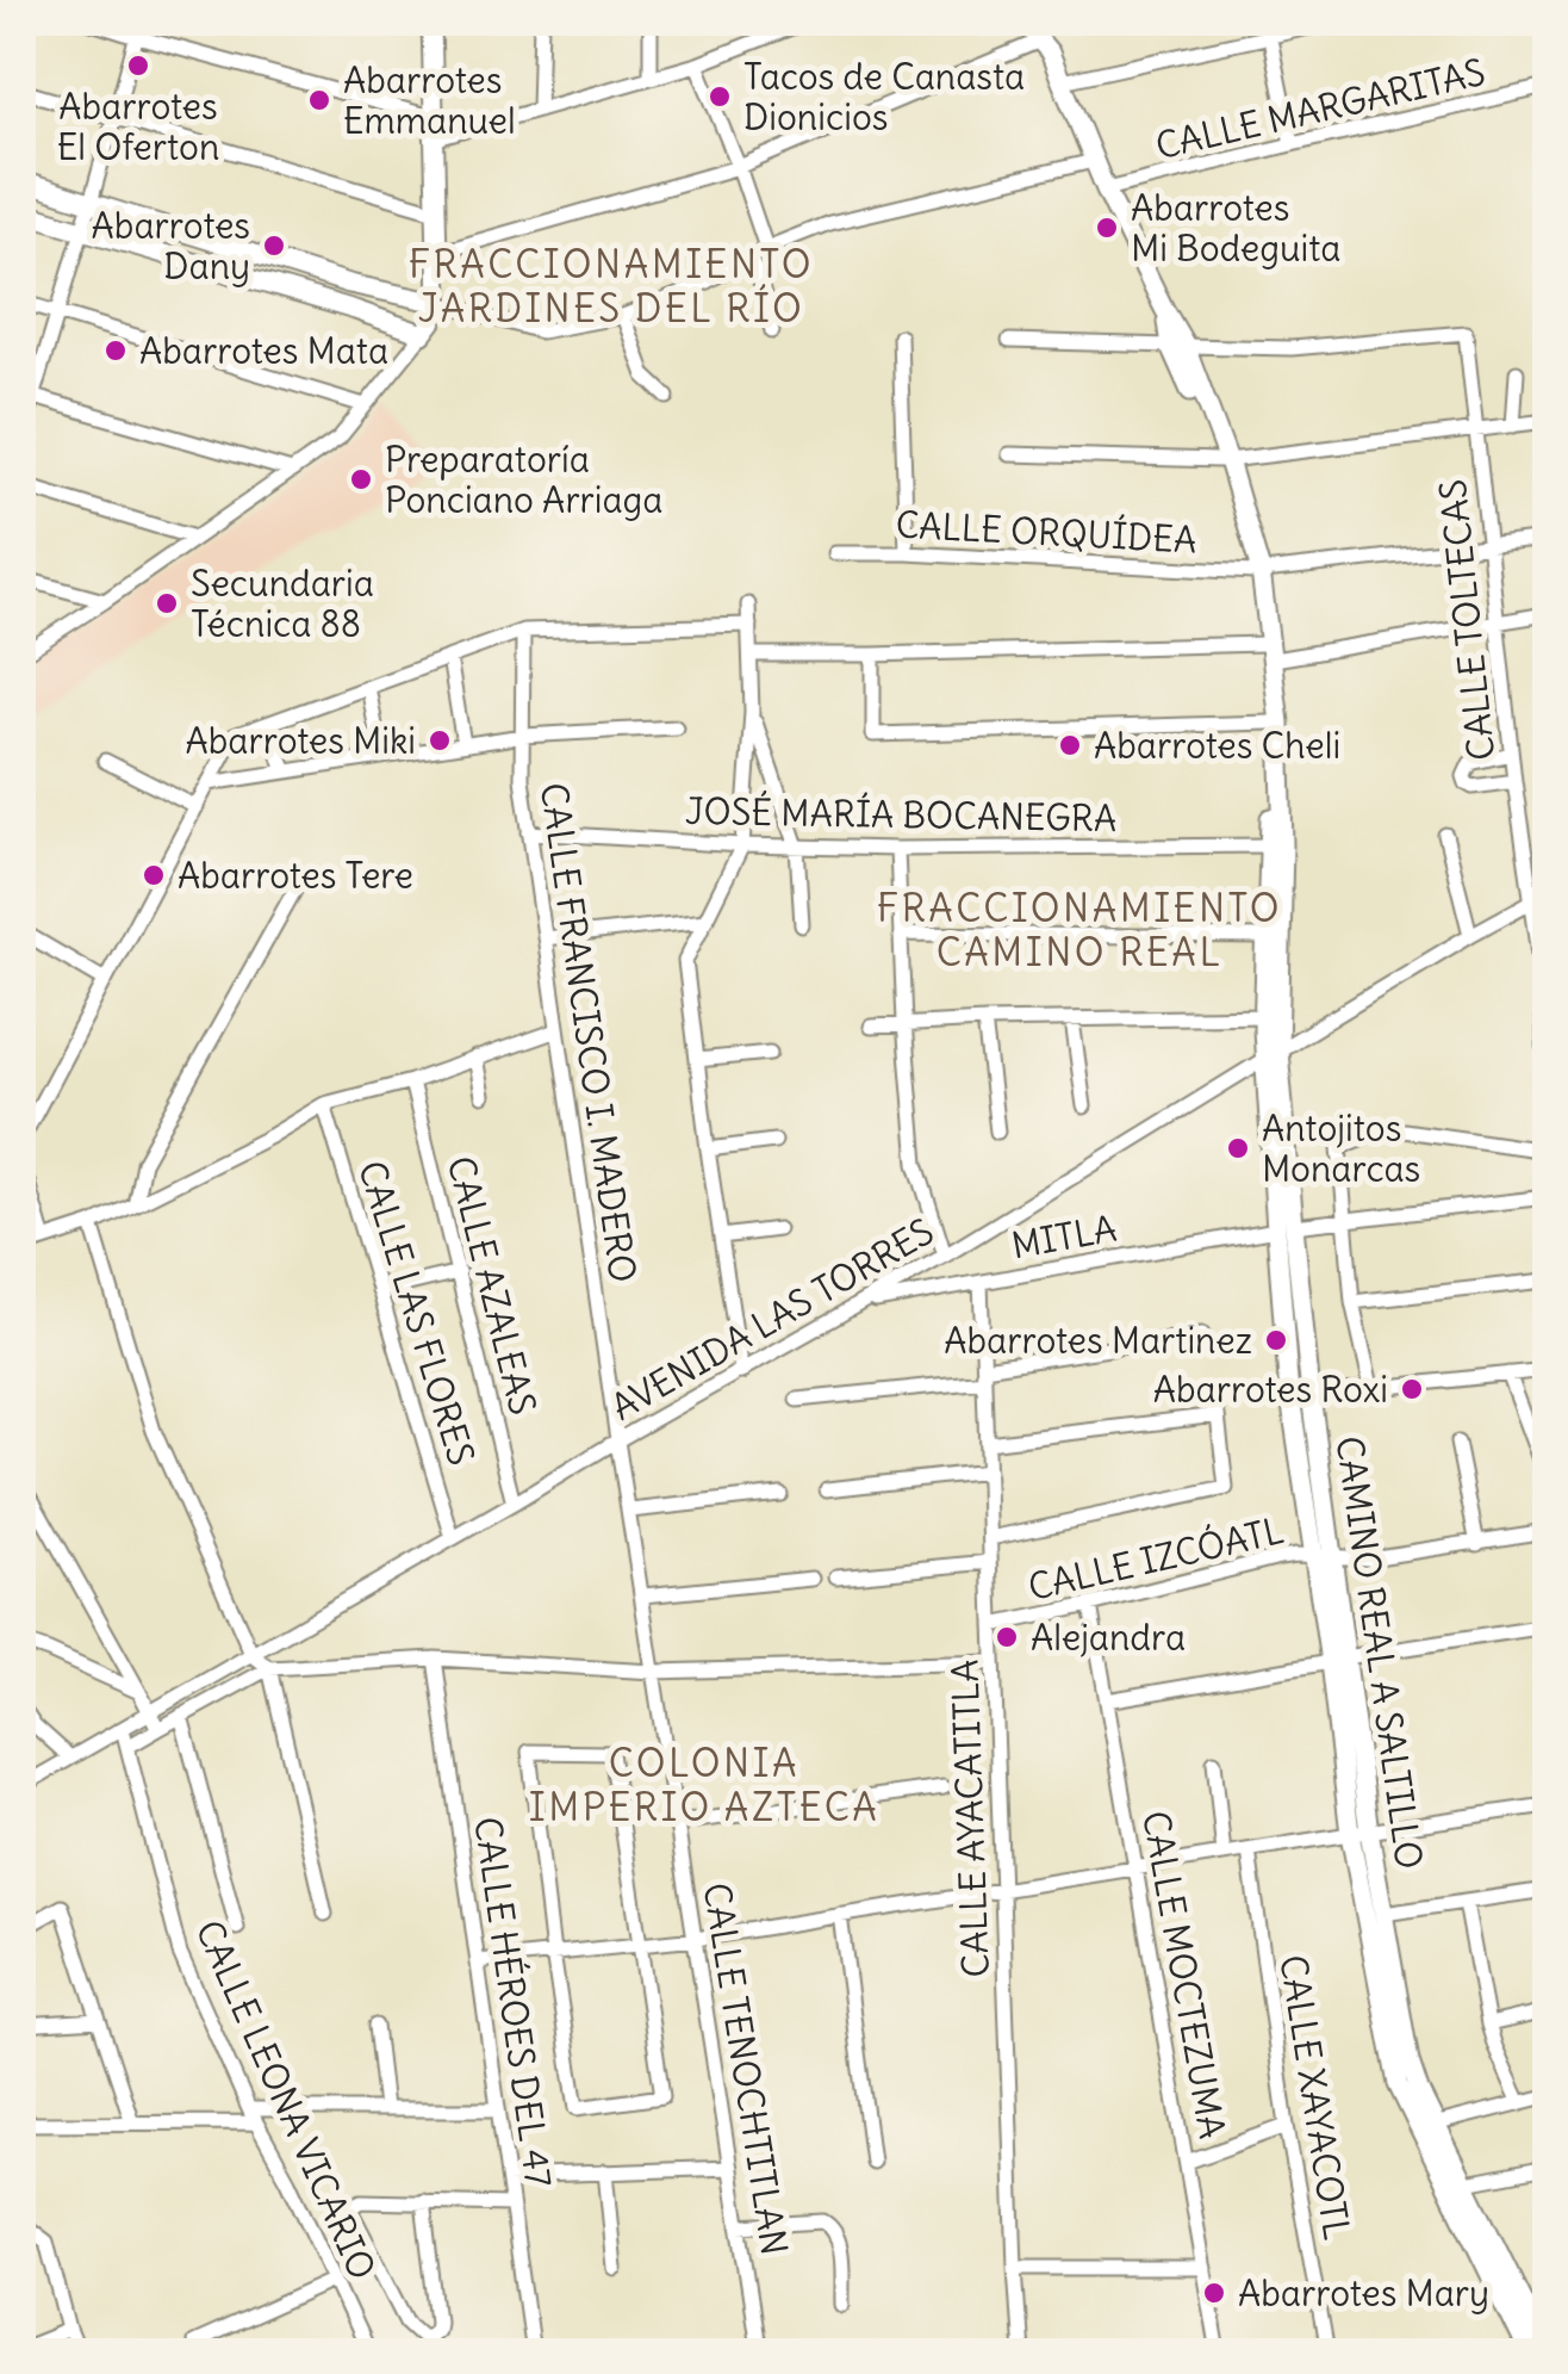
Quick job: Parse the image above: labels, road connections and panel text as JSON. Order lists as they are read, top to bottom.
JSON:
{
  "streets": {
    "street": [
      "CALLE MARGARITAS",
      "CALLE ORQUÍDEA",
      "CALLE TOLTECAS",
      "JOSÉ MARÍA BOCANEGRA",
      "CALLE FRANCISCO I. MADERO",
      "MITLA",
      "CALLE AZALEAS",
      "CALLE LAS FLORES",
      "AVENIDA LAS TORRES",
      "CALLE IZCÓATL",
      "CAMINO REAL A SALTILLO",
      "CALLE AYACATITLA",
      "CALLE MOCTEZUMA",
      "CALLE HÉROES DEL 47",
      "CALLE TENOCHTITLAN",
      "CALLE XAYACOTL",
      "CALLE LEONA VICARIO"
    ]
  },
  "crossings": [
    ["CALLE MARGARITAS", "CAMINO REAL A SALTILLO"],
    ["CALLE ORQUÍDEA", "CALLE TOLTECAS"],
    ["CALLE ORQUÍDEA", "CAMINO REAL A SALTILLO"],
    ["CALLE TOLTECAS", "AVENIDA LAS TORRES"],
    ["CALLE TOLTECAS", "CAMINO REAL A SALTILLO"],
    ["JOSÉ MARÍA BOCANEGRA", "CALLE FRANCISCO I. MADERO"],
    ["JOSÉ MARÍA BOCANEGRA", "CAMINO REAL A SALTILLO"],
    ["CALLE FRANCISCO I. MADERO", "AVENIDA LAS TORRES"],
    ["CALLE FRANCISCO I. MADERO", "CALLE TENOCHTITLAN"],
    ["MITLA", "AVENIDA LAS TORRES"],
    ["MITLA", "CAMINO REAL A SALTILLO"],
    ["MITLA", "CALLE AYACATITLA"],
    ["CALLE AZALEAS", "AVENIDA LAS TORRES"],
    ["CALLE LAS FLORES", "AVENIDA LAS TORRES"],
    ["AVENIDA LAS TORRES", "CAMINO REAL A SALTILLO"],
    ["AVENIDA LAS TORRES", "CALLE TENOCHTITLAN"],
    ["AVENIDA LAS TORRES", "CALLE LEONA VICARIO"],
    ["CALLE IZCÓATL", "CAMINO REAL A SALTILLO"],
    ["CALLE IZCÓATL", "CALLE AYACATITLA"],
    ["CALLE IZCÓATL", "CALLE MOCTEZUMA"]
  ],
  "districts": ["FRACCIONAMIENTO JARDINES DEL RÍO", "FRACCIONAMIENTO CAMINO REAL", "COLONIA IMPERIO AZTECA"],
  "places": [
    "Abarrotes El Oferton",
    "Tacos de Canasta Dionicios",
    "Abarrotes Emmanuel",
    "Abarrotes Mi Bodeguita",
    "Abarrotes Dany",
    "Abarrotes Mata",
    "Preparatoría Ponciano Arriaga",
    "Secundaria Técnica 88",
    "Abarrotes Miki",
    "Abarrotes Cheli",
    "Abarrotes Tere",
    "Antojitos Monarcas",
    "Abarrotes Martinez",
    "Abarrotes Roxi",
    "Alejandra",
    "Abarrotes Mary"
  ]
}
